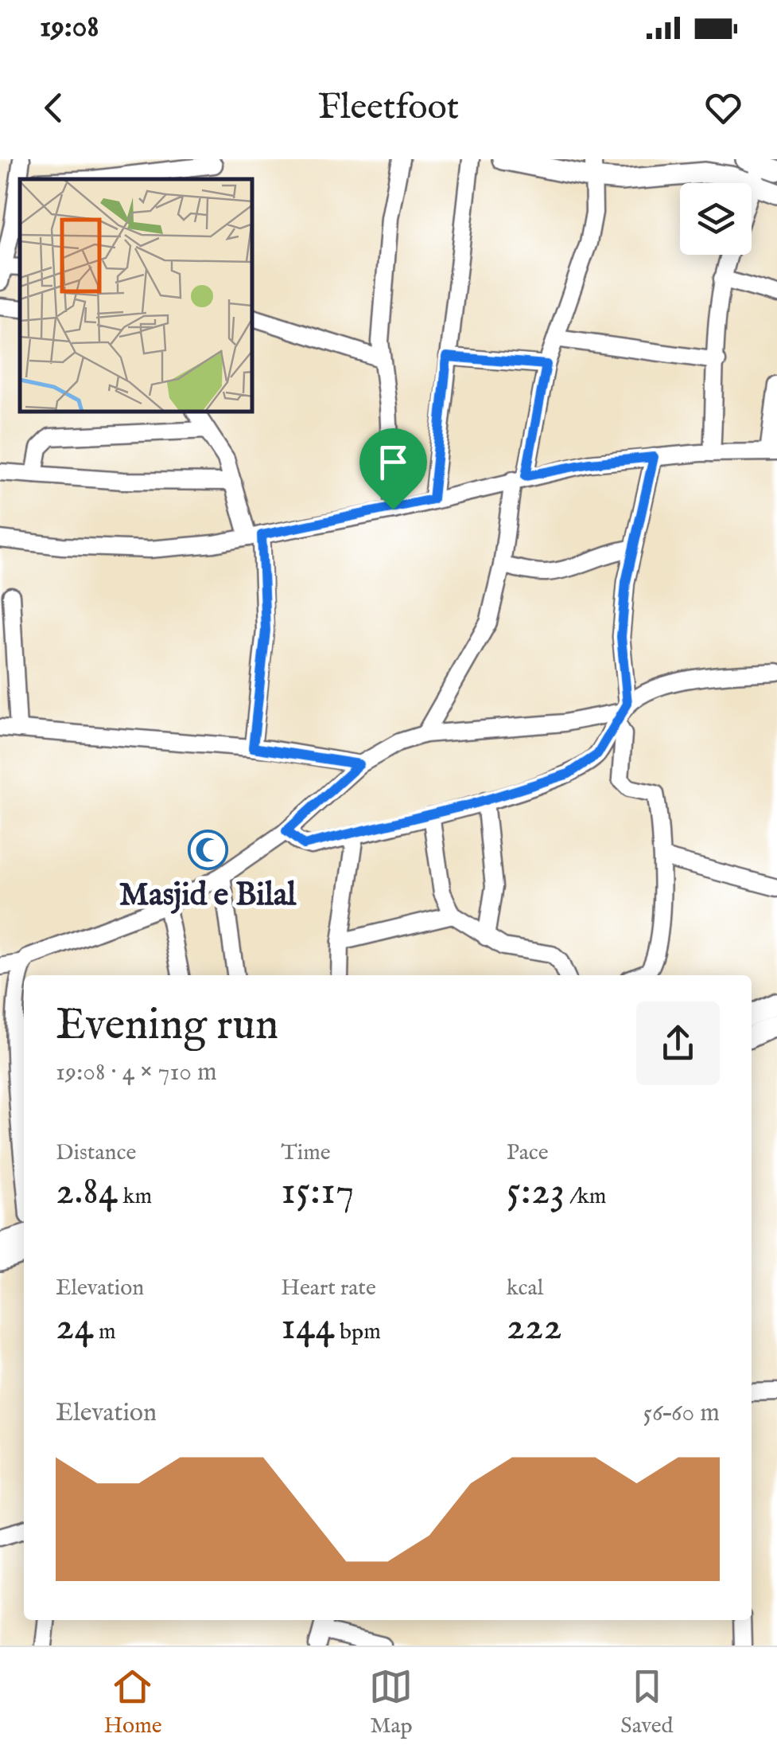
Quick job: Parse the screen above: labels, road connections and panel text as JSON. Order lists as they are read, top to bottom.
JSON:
{
  "places": {
    "mosque": ["Masjid e Bilal"]
  },
  "page": {
    "status": "19:08",
    "header": "Fleetfoot",
    "heading": ["Evening run", "19:08 · 4 × 710 m"],
    "stats": [
      ["Distance", "2.84 km"],
      ["Time", "15:17"],
      ["Pace", "5:23 /km"],
      ["Elevation", "24 m"],
      ["Heart rate", "144 bpm"],
      ["kcal", "222"]
    ],
    "chart": ["Elevation", "56–60 m"],
    "tabs": ["Home", "Map", "Saved"]
  }
}
